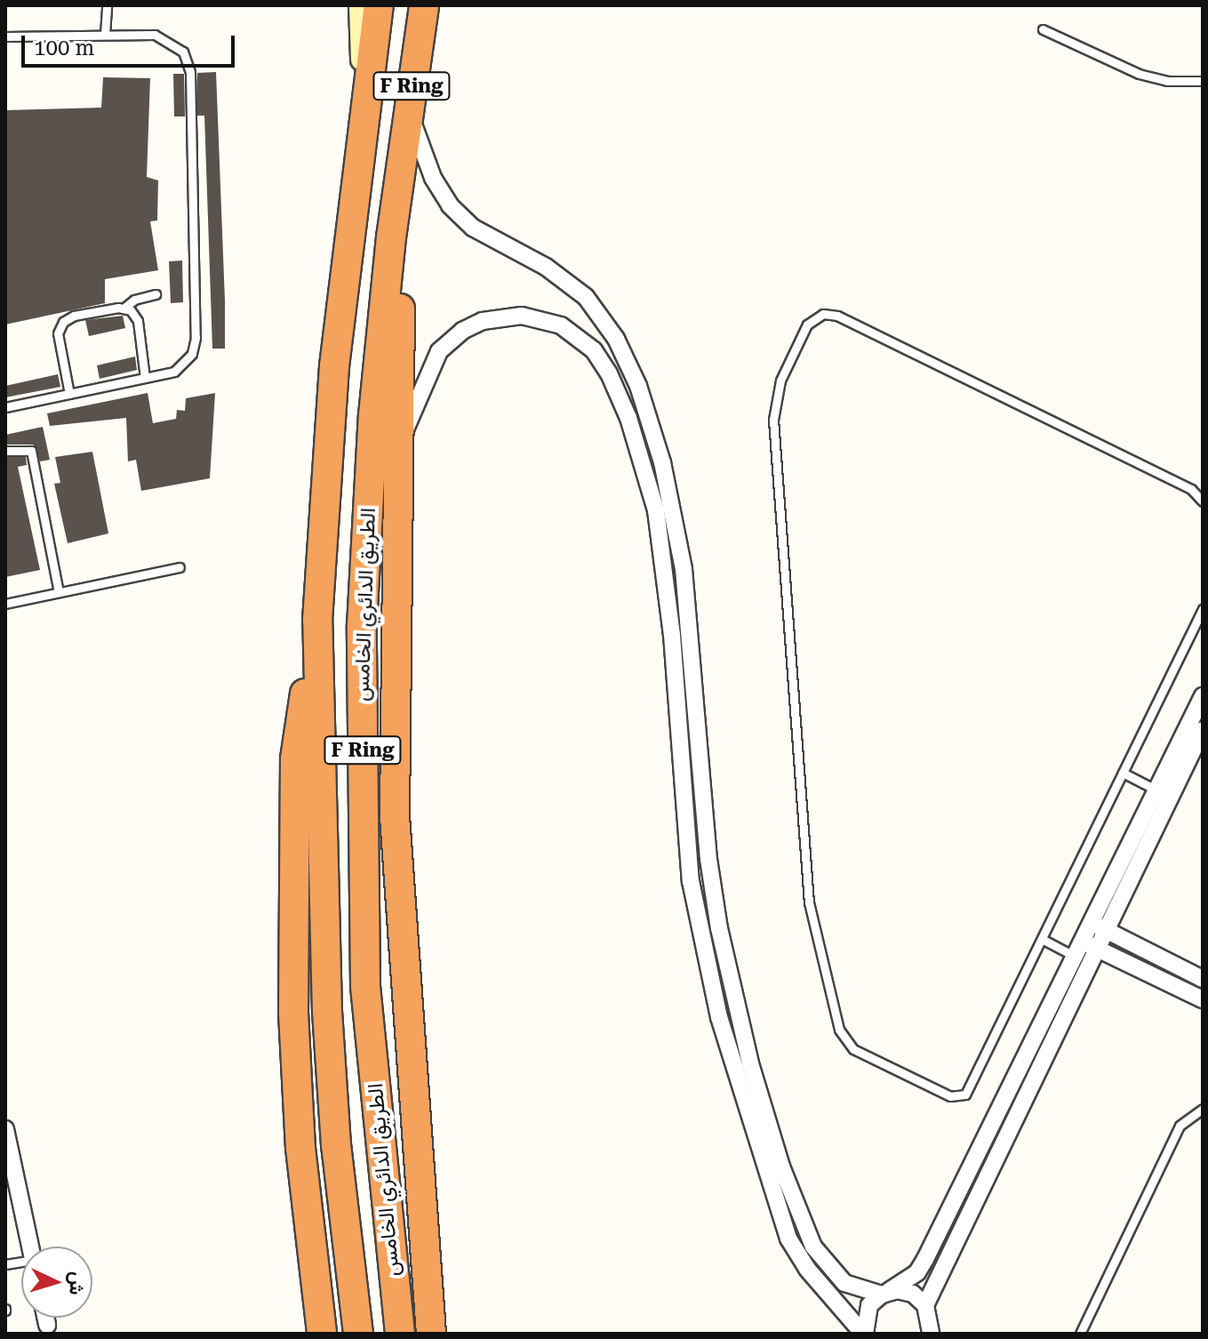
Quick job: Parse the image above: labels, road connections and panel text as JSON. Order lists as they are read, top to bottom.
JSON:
{
  "streets": {
    "highway": ["F Ring", "الطريق الدائري الخامس"]
  },
  "scale_bar": "100 m",
  "north": "right"
}
